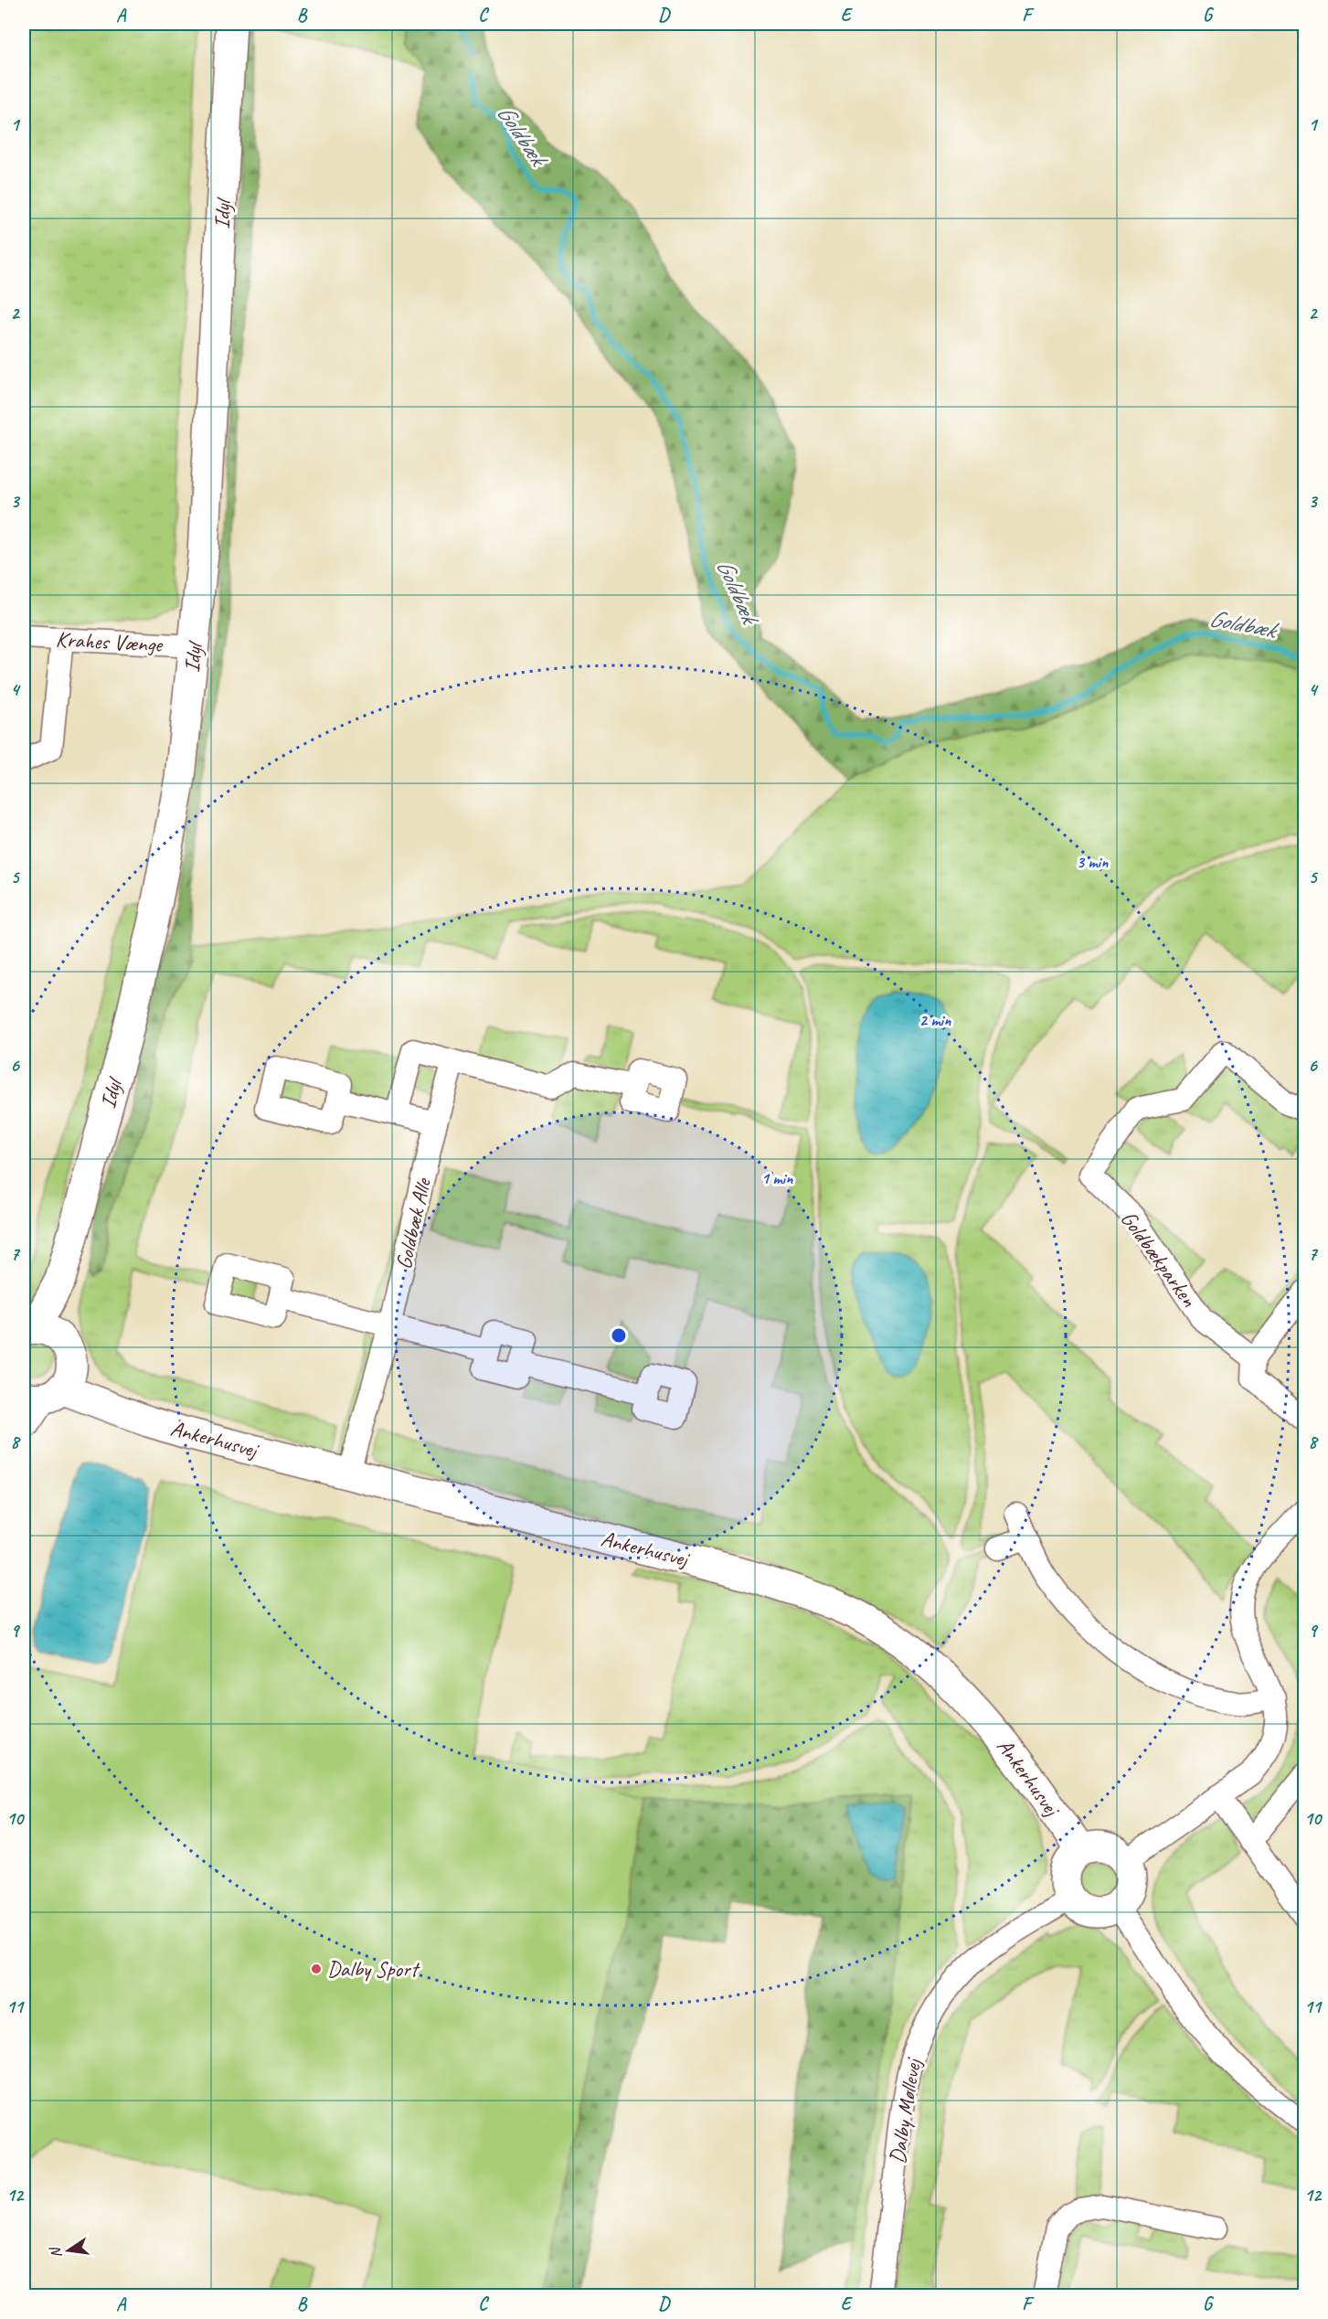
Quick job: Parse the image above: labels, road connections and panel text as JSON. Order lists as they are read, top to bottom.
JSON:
{
  "streets": {
    "street": [
      "Idyl",
      "Krahes Vænge",
      "Goldbæk Alle",
      "Goldbækparken",
      "Ankerhusvej",
      "Dalby Møllevej"
    ]
  },
  "crossings": [
    ["Idyl", "Krahes Vænge"],
    ["Goldbæk Alle", "Ankerhusvej"],
    ["Ankerhusvej", "Dalby Møllevej"]
  ],
  "water": ["Goldbæk"],
  "places": ["Dalby Sport"],
  "north": "left",
  "grid": {
    "columns": [
      "A",
      "B",
      "C",
      "D",
      "E",
      "F",
      "G"
    ],
    "rows": [
      "1",
      "2",
      "3",
      "4",
      "5",
      "6",
      "7",
      "8",
      "9",
      "10",
      "11",
      "12"
    ]
  },
  "rings": ["3 min", "2 min", "1 min"]
}
